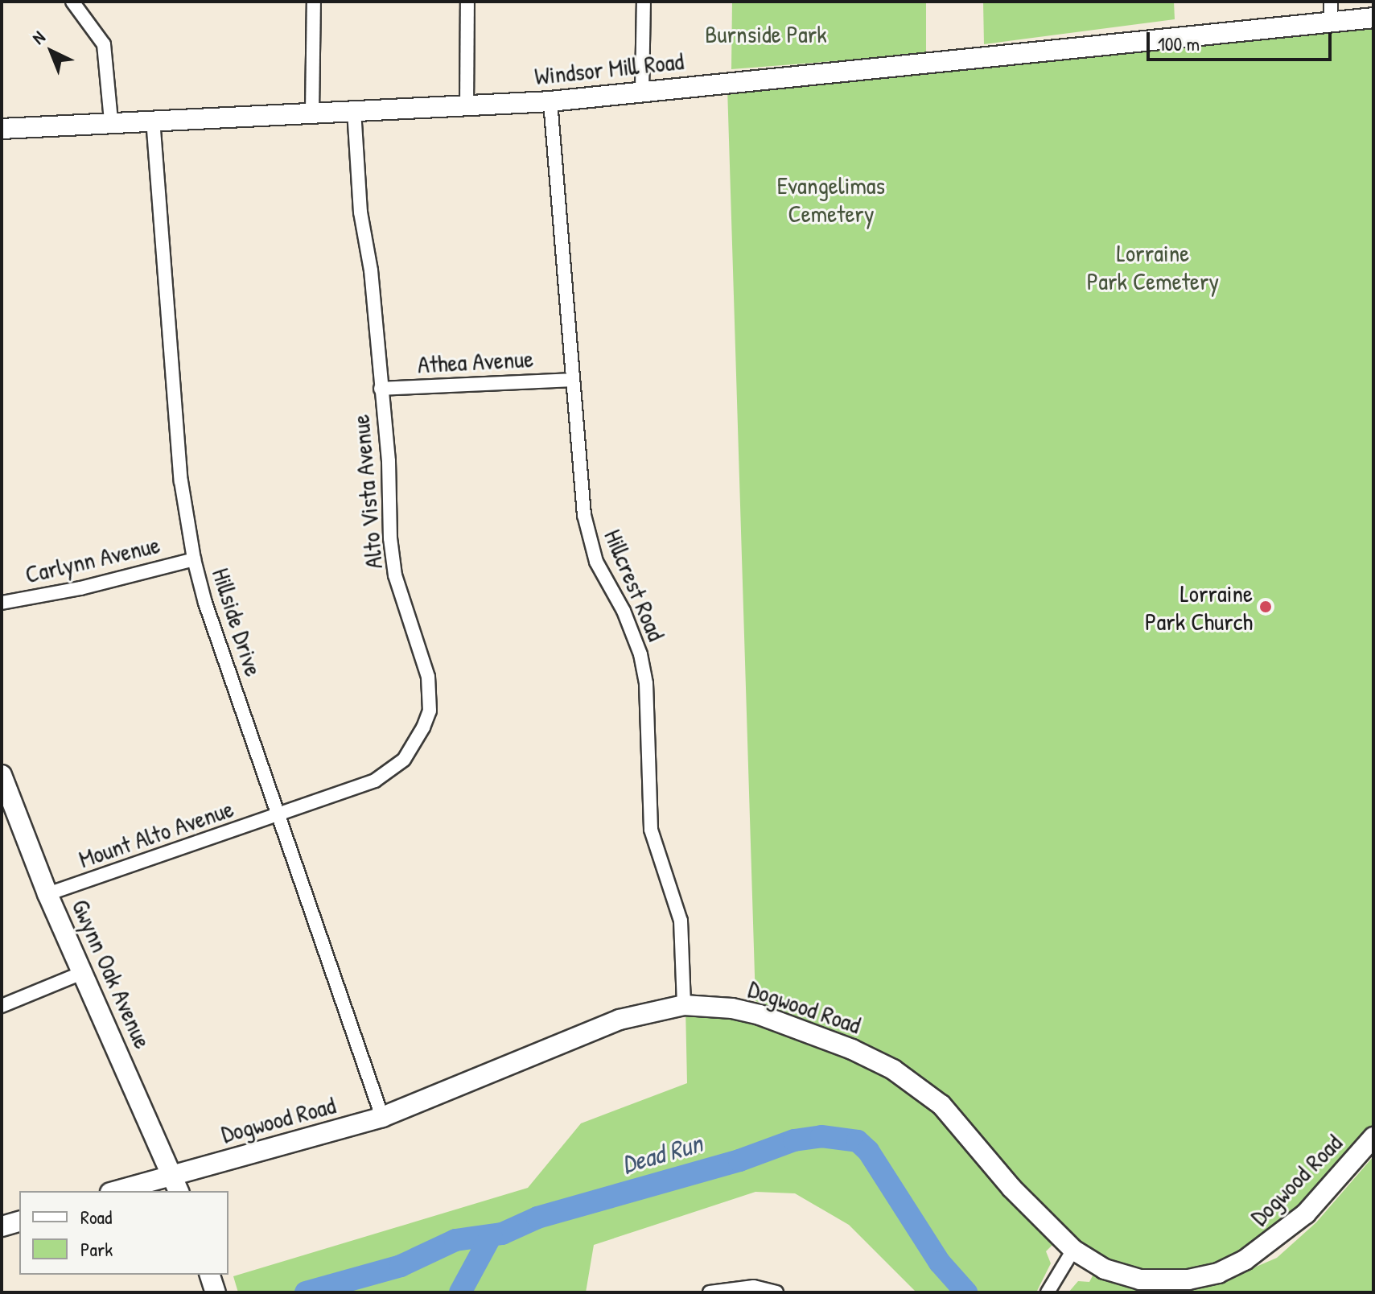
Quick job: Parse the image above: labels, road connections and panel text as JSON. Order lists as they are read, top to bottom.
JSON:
{
  "streets": {
    "street": [
      "Windsor Mill Road",
      "Athea Avenue",
      "Alto Vista Avenue",
      "Carlynn Avenue",
      "Hillcrest Road",
      "Hillside Drive",
      "Mount Alto Avenue",
      "Gwynn Oak Avenue",
      "Dogwood Road"
    ]
  },
  "crossings": [
    ["Windsor Mill Road", "Alto Vista Avenue"],
    ["Windsor Mill Road", "Hillcrest Road"],
    ["Windsor Mill Road", "Hillside Drive"],
    ["Athea Avenue", "Alto Vista Avenue"],
    ["Athea Avenue", "Hillcrest Road"],
    ["Alto Vista Avenue", "Hillside Drive"],
    ["Alto Vista Avenue", "Mount Alto Avenue"],
    ["Carlynn Avenue", "Hillside Drive"],
    ["Hillcrest Road", "Dogwood Road"],
    ["Hillside Drive", "Mount Alto Avenue"],
    ["Hillside Drive", "Dogwood Road"],
    ["Mount Alto Avenue", "Gwynn Oak Avenue"],
    ["Gwynn Oak Avenue", "Dogwood Road"]
  ],
  "water": ["Dead Run"],
  "parks": ["Burnside Park", "Evangelimas Cemetery", "Lorraine Park Cemetery"],
  "places": ["Lorraine Park Church"],
  "legend": ["Road", "Park"],
  "scale_bar": "100 m",
  "north": "top left"
}
